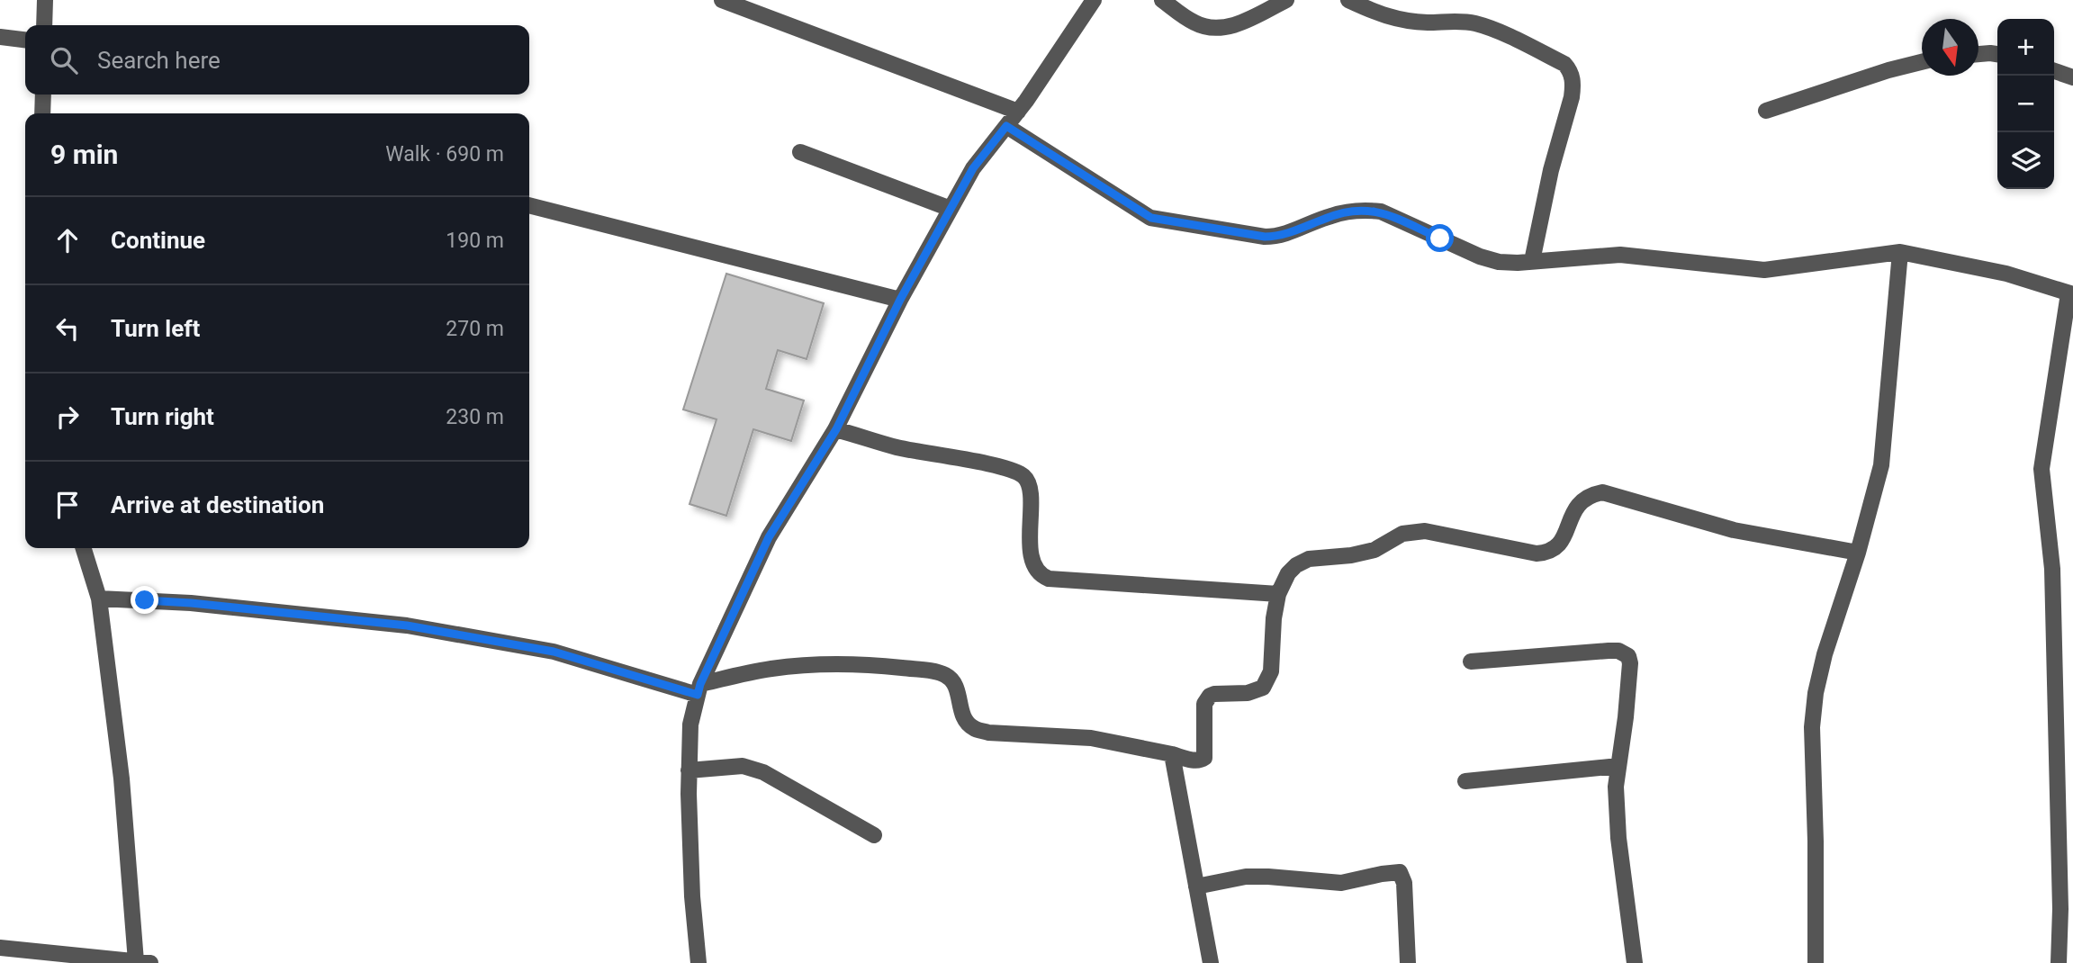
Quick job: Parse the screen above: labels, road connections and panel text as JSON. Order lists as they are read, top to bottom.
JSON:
{
  "north": "bottom",
  "page": {
    "map_buttons": ["+", "−"],
    "search": "Search here",
    "heading": ["9 min", "Walk · 690 m"],
    "list": [
      ["Continue", "190 m"],
      ["Turn left", "270 m"],
      ["Turn right", "230 m"],
      "Arrive at destination"
    ]
  }
}
